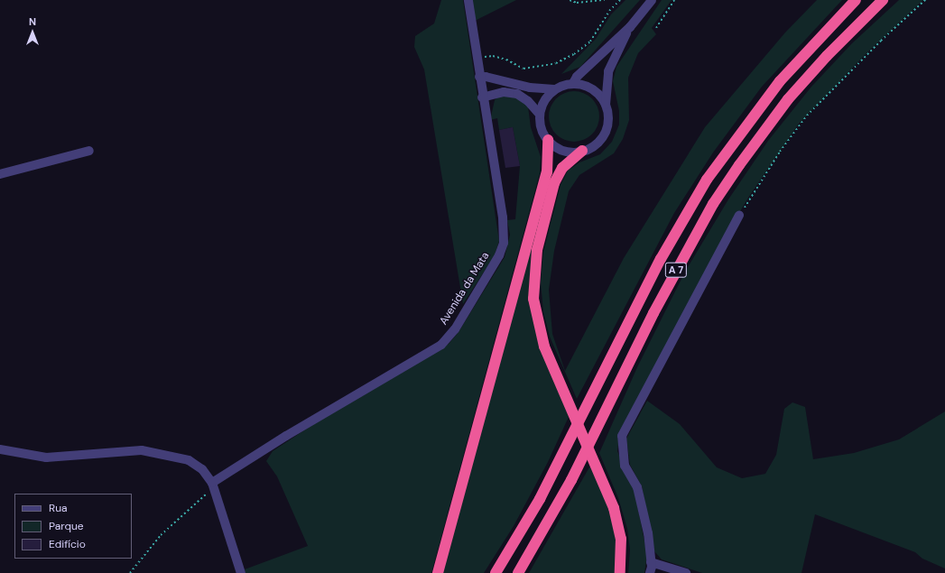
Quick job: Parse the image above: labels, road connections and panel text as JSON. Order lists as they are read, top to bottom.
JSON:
{
  "streets": {
    "highway": ["A 7"],
    "street": ["Avenida da Mata"]
  },
  "legend": ["Rua", "Parque", "Edifício"],
  "north": "top"
}
